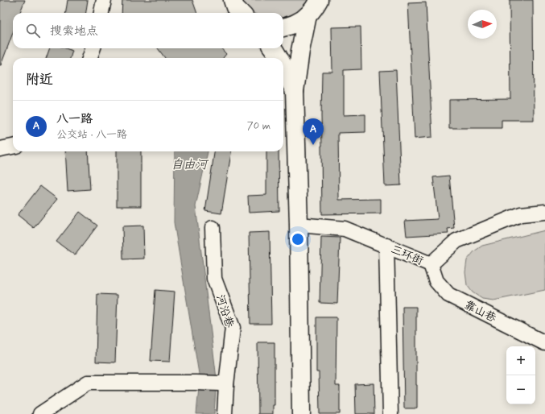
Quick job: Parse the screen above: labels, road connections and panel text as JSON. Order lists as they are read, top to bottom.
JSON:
{
  "streets": {
    "street": ["三环街", "河沿巷", "靠山巷"]
  },
  "crossings": [
    ["三环街", "靠山巷"]
  ],
  "water": ["自由河"],
  "north": "right",
  "page": {
    "search": "搜索地点",
    "heading": "附近",
    "list": [
      {
        "mark": "A",
        "name": "八一路",
        "note": "公交站 · 八一路",
        "value": "70 m"
      }
    ],
    "pins": "A",
    "map_buttons": ["+", "−"]
  }
}
